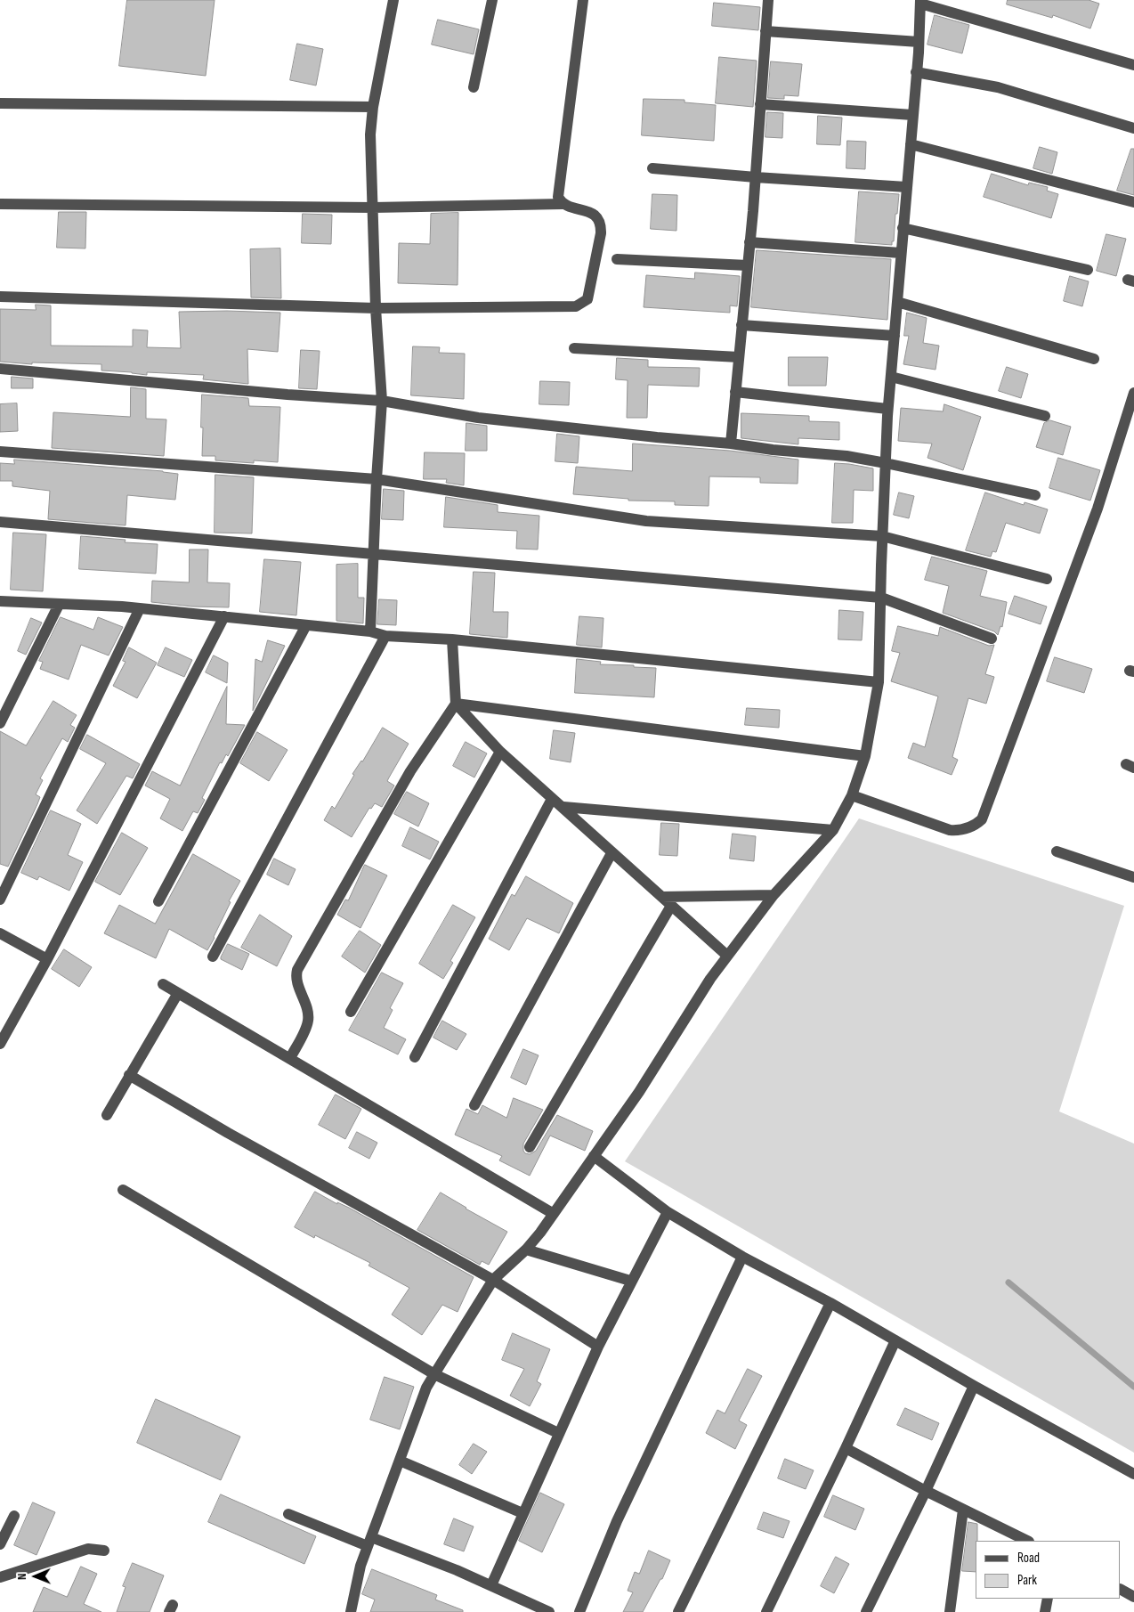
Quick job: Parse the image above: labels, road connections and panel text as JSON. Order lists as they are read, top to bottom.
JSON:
{
  "legend": ["Road", "Park"],
  "north": "left"
}
